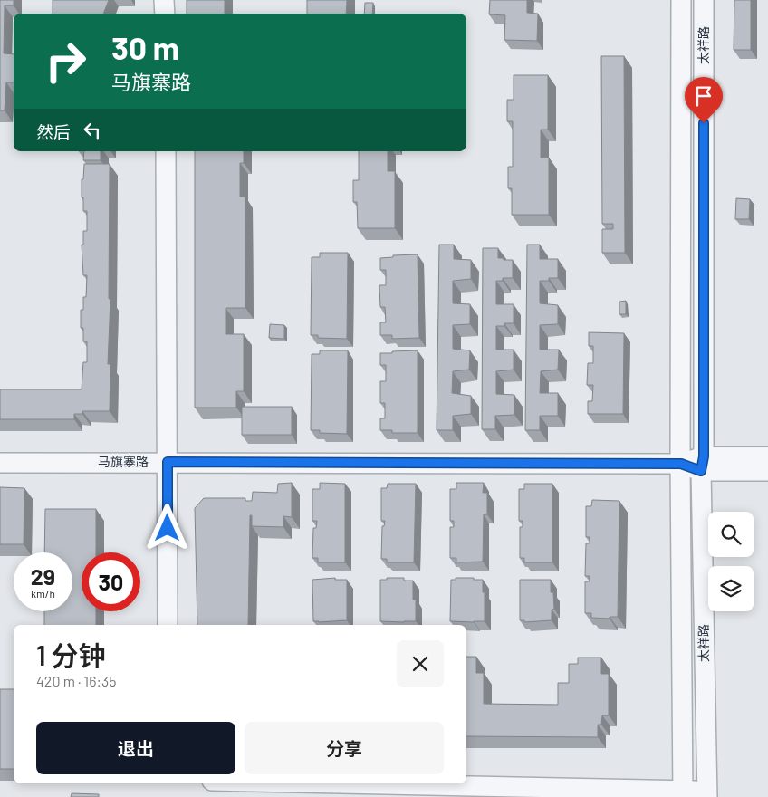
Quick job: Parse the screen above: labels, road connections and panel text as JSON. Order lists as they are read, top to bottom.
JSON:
{
  "streets": {
    "street": ["太祥路", "马旗寨路"]
  },
  "crossings": [
    ["太祥路", "马旗寨路"]
  ],
  "page": {
    "turn": ["30 m", "马旗寨路"],
    "then": "然后",
    "speed": "29 km/h",
    "limit": "30",
    "heading": ["1 分钟", "420 m · 16:35"],
    "buttons": ["退出", "分享"]
  }
}
